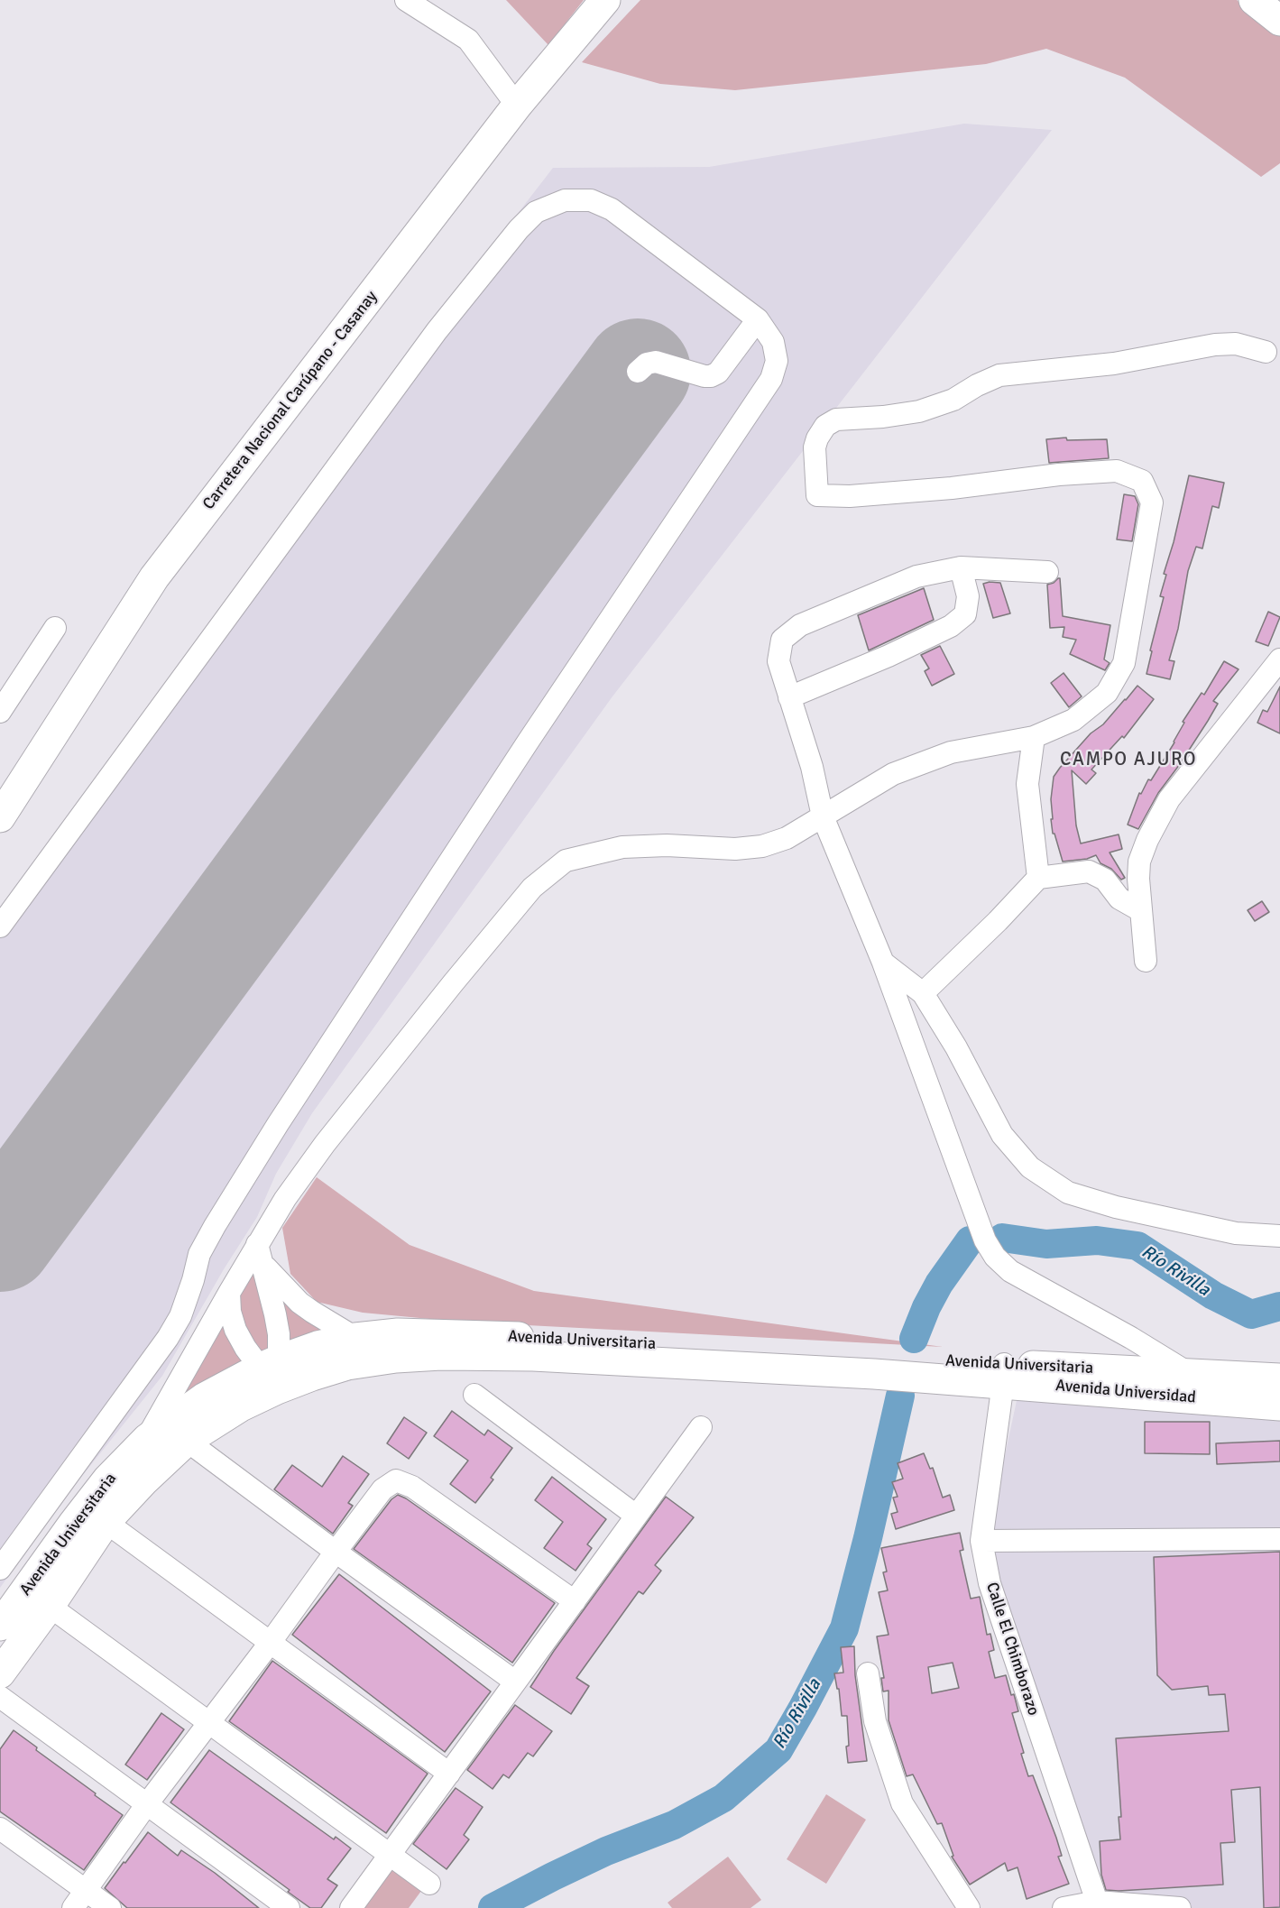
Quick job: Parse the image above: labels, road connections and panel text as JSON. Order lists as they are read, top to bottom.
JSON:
{
  "streets": {
    "highway": ["Carretera Nacional Carúpano - Casanay", "Avenida Universitaria", "Avenida Universidad"],
    "street": ["Calle El Chimborazo"]
  },
  "crossings": [
    ["Avenida Universitaria", "Avenida Universidad"],
    ["Avenida Universitaria", "Calle El Chimborazo"],
    ["Avenida Universidad", "Calle El Chimborazo"]
  ],
  "districts": ["CAMPO AJURO"],
  "water": ["Río Rivilla"]
}
